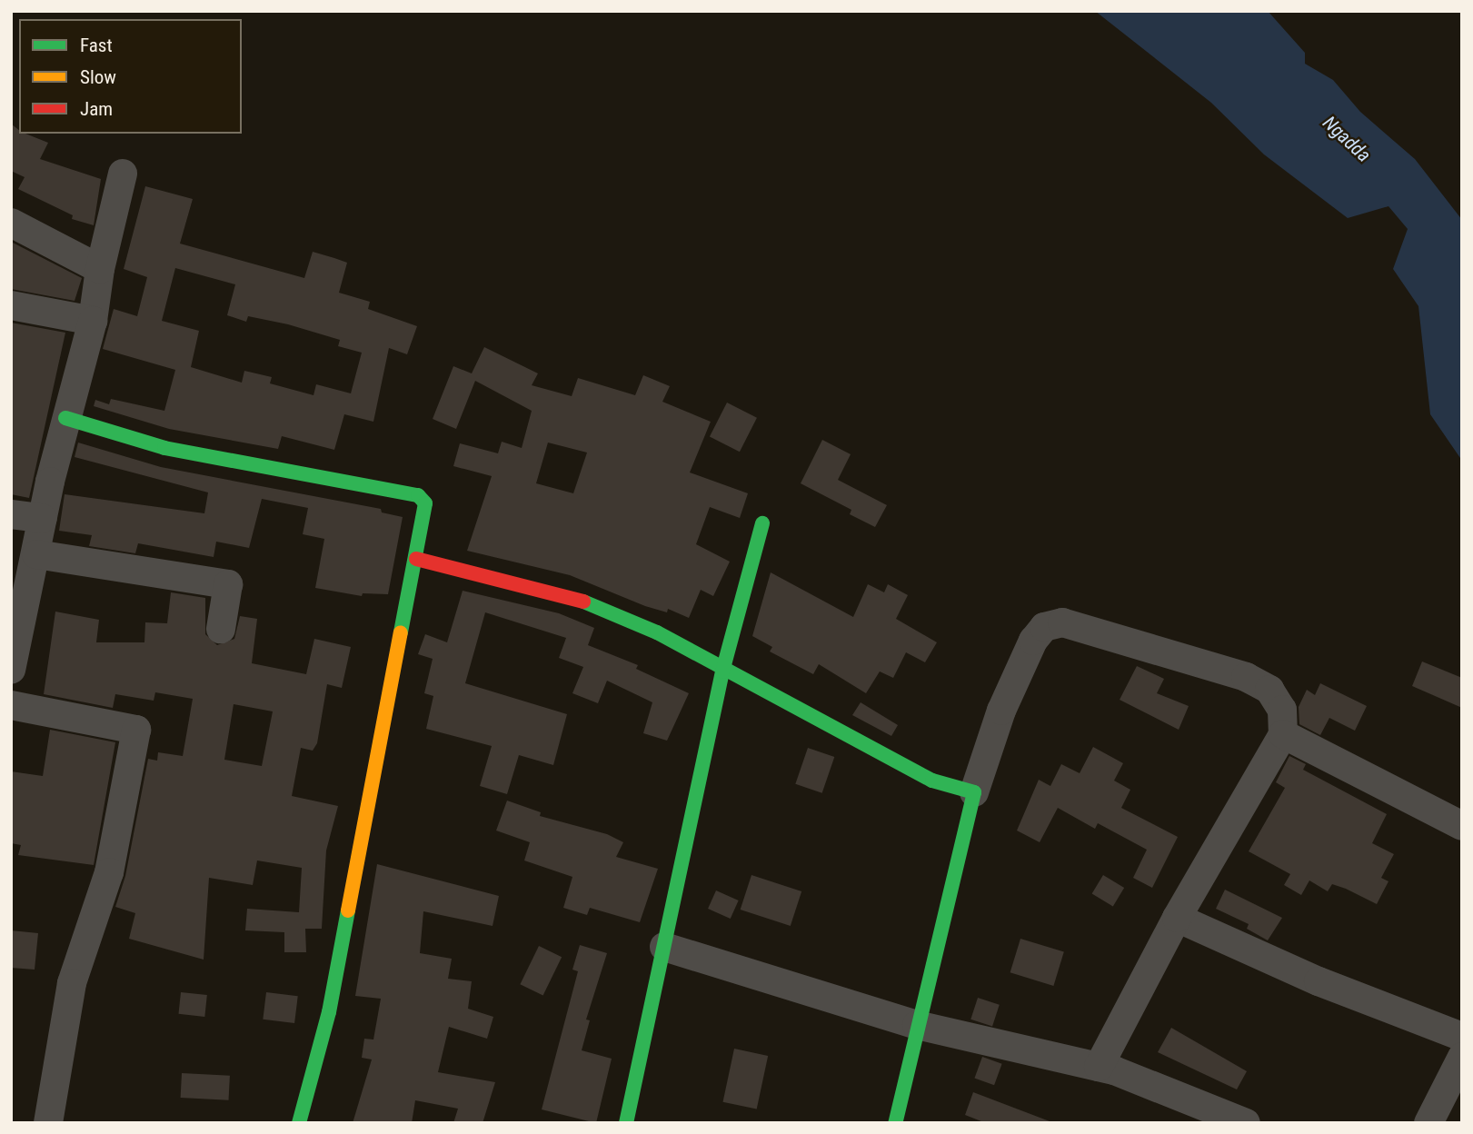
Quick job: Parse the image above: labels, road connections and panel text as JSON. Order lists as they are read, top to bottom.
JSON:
{
  "water": ["Ngadda"],
  "legend": ["Fast", "Slow", "Jam"]
}
